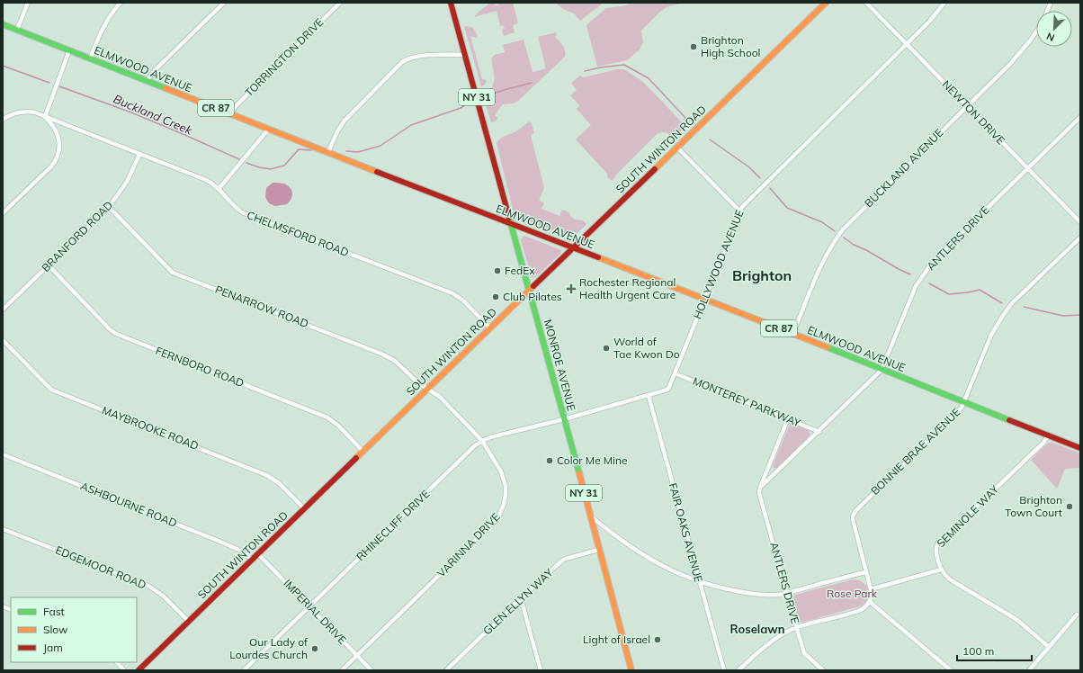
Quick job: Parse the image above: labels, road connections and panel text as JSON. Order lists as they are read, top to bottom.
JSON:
{
  "streets": {
    "main road": [
      "ELMWOOD AVENUE",
      "NY 31",
      "CR 87",
      "SOUTH WINTON ROAD",
      "MONROE AVENUE"
    ],
    "street": [
      "TORRINGTON DRIVE",
      "NEWTON DRIVE",
      "BUCKLAND AVENUE",
      "CHELMSFORD ROAD",
      "BRANFORD ROAD",
      "ANTLERS DRIVE",
      "HOLLYWOOD AVENUE",
      "PENARROW ROAD",
      "FERNBORO ROAD",
      "MONTEREY PARKWAY",
      "MAYBROOKE ROAD",
      "BONNIE BRAE AVENUE",
      "ASHBOURNE ROAD",
      "SEMINOLE WAY",
      "RHINECLIFF DRIVE",
      "FAIR OAKS AVENUE",
      "VARINNA DRIVE",
      "EDGEMOOR ROAD",
      "GLEN ELLYN WAY",
      "IMPERIAL DRIVE"
    ]
  },
  "crossings": [
    ["TORRINGTON DRIVE", "ELMWOOD AVENUE"],
    ["ELMWOOD AVENUE", "SOUTH WINTON ROAD"],
    ["ELMWOOD AVENUE", "BUCKLAND AVENUE"],
    ["ELMWOOD AVENUE", "ANTLERS DRIVE"],
    ["ELMWOOD AVENUE", "HOLLYWOOD AVENUE"],
    ["ELMWOOD AVENUE", "MONROE AVENUE"],
    ["ELMWOOD AVENUE", "BONNIE BRAE AVENUE"],
    ["ELMWOOD AVENUE", "SEMINOLE WAY"],
    ["NEWTON DRIVE", "BUCKLAND AVENUE"],
    ["NEWTON DRIVE", "ANTLERS DRIVE"],
    ["NEWTON DRIVE", "HOLLYWOOD AVENUE"],
    ["SOUTH WINTON ROAD", "CHELMSFORD ROAD"],
    ["SOUTH WINTON ROAD", "PENARROW ROAD"],
    ["SOUTH WINTON ROAD", "MONROE AVENUE"],
    ["SOUTH WINTON ROAD", "FERNBORO ROAD"],
    ["SOUTH WINTON ROAD", "MAYBROOKE ROAD"],
    ["SOUTH WINTON ROAD", "ASHBOURNE ROAD"],
    ["SOUTH WINTON ROAD", "VARINNA DRIVE"],
    ["SOUTH WINTON ROAD", "EDGEMOOR ROAD"],
    ["SOUTH WINTON ROAD", "IMPERIAL DRIVE"],
    ["CHELMSFORD ROAD", "BRANFORD ROAD"],
    ["BRANFORD ROAD", "PENARROW ROAD"],
    ["BRANFORD ROAD", "FERNBORO ROAD"],
    ["ANTLERS DRIVE", "MONTEREY PARKWAY"],
    ["HOLLYWOOD AVENUE", "MONROE AVENUE"],
    ["HOLLYWOOD AVENUE", "MONTEREY PARKWAY"],
    ["HOLLYWOOD AVENUE", "RHINECLIFF DRIVE"],
    ["HOLLYWOOD AVENUE", "FAIR OAKS AVENUE"],
    ["PENARROW ROAD", "VARINNA DRIVE"],
    ["MONROE AVENUE", "RHINECLIFF DRIVE"],
    ["MONROE AVENUE", "GLEN ELLYN WAY"],
    ["RHINECLIFF DRIVE", "VARINNA DRIVE"],
    ["RHINECLIFF DRIVE", "IMPERIAL DRIVE"],
    ["VARINNA DRIVE", "IMPERIAL DRIVE"]
  ],
  "districts": ["Brighton", "Roselawn"],
  "water": ["Buckland Creek"],
  "parks": ["Rose Park"],
  "places": {
    "other": [
      "Brighton High School",
      "FedEx",
      "Club Pilates",
      "World of Tae Kwon Do",
      "Color Me Mine",
      "Brighton Town Court",
      "Light of Israel",
      "Our Lady of Lourdes Church"
    ],
    "health": ["Rochester Regional Health Urgent Care"]
  },
  "legend": ["Fast", "Slow", "Jam"],
  "scale_bar": "100 m",
  "north": "bottom left"
}
